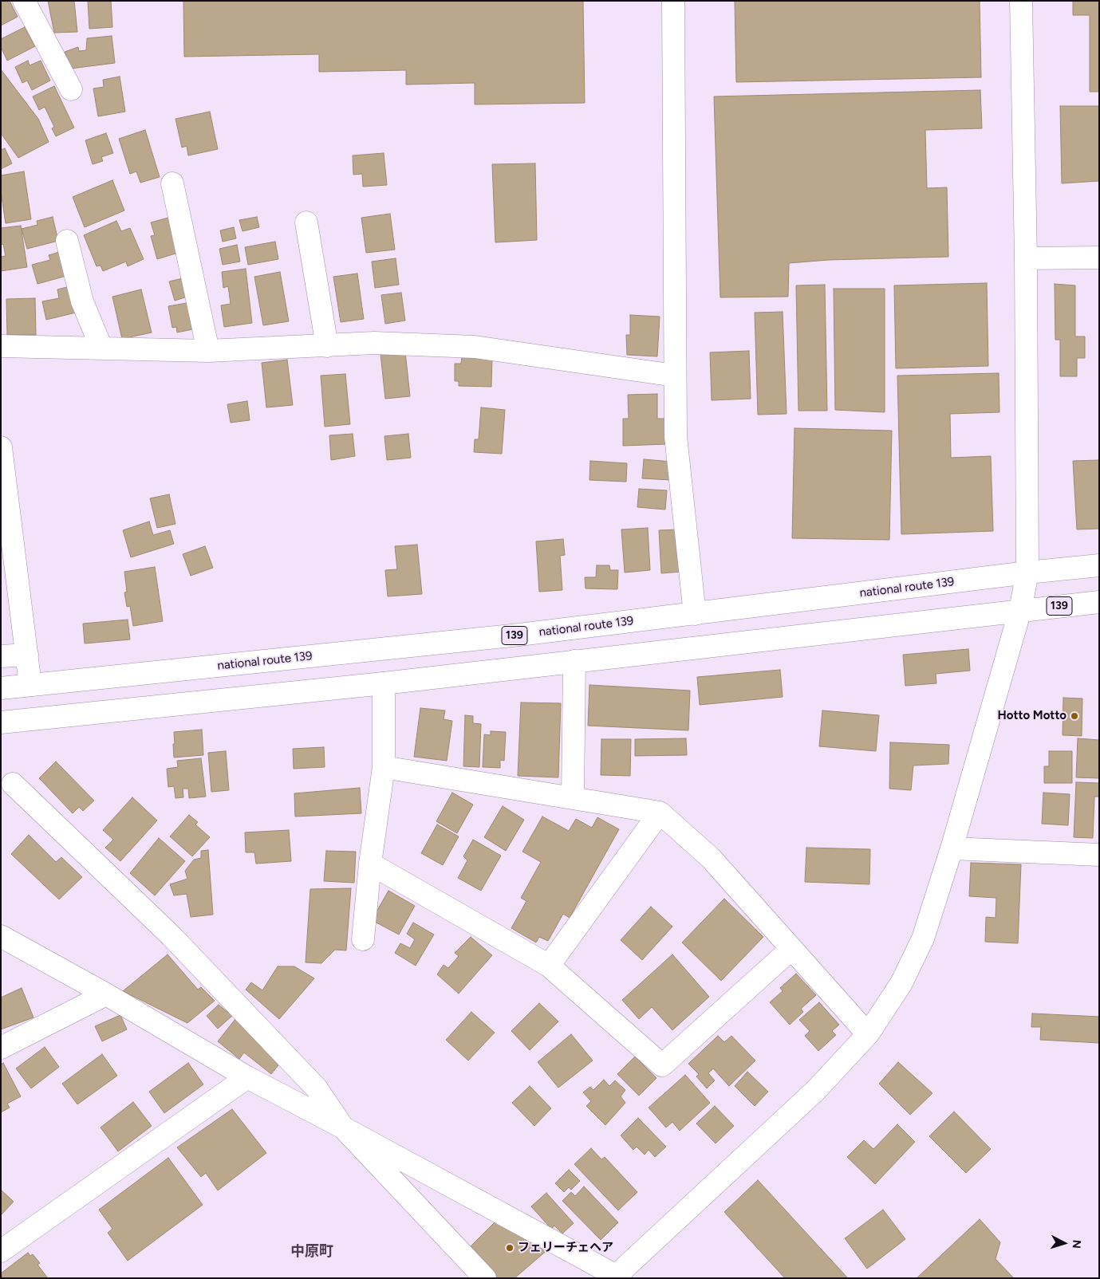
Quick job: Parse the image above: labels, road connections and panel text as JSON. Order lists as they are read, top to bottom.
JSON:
{
  "streets": {
    "main road": ["national route 139", "139"]
  },
  "districts": ["中原町"],
  "places": ["Hotto Motto", "フェリーチェヘア"],
  "north": "right"
}
